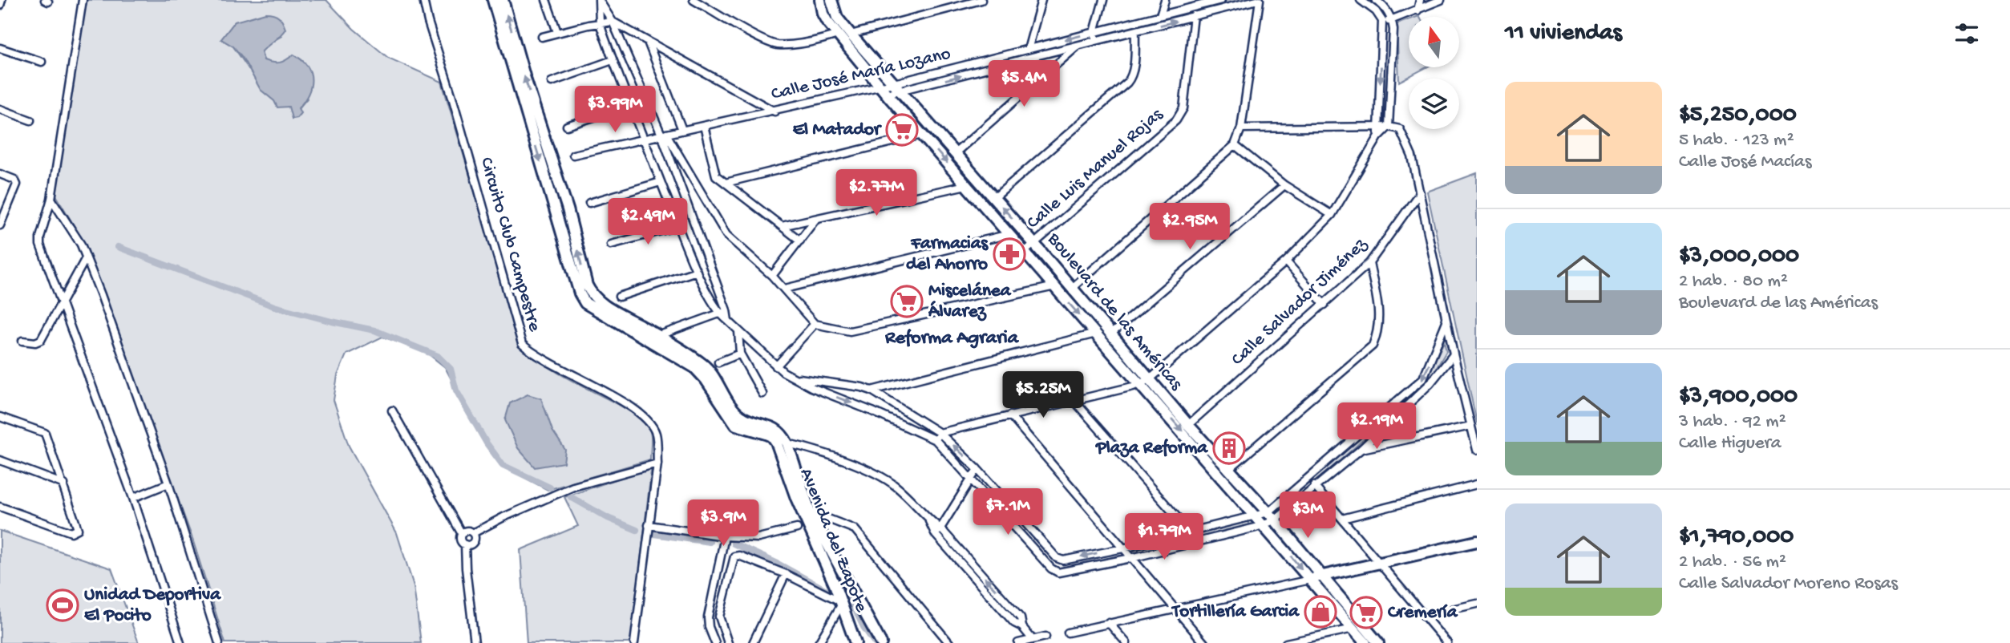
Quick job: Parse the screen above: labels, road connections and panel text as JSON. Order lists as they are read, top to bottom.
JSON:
{
  "streets": {
    "main road": ["Boulevard de las Américas", "Avenida del Zapote"],
    "street": [
      "Calle José María Lozano",
      "Calle Luis Manuel Rojas",
      "Circuito Club Campestre",
      "Calle Salvador Jiménez"
    ]
  },
  "crossings": [
    ["Calle José María Lozano", "Calle Luis Manuel Rojas"],
    ["Calle José María Lozano", "Boulevard de las Américas"],
    ["Calle Luis Manuel Rojas", "Boulevard de las Américas"],
    ["Calle Salvador Jiménez", "Boulevard de las Américas"]
  ],
  "districts": ["Reforma Agraria"],
  "places": {
    "supermarket": ["El Matador", "Miscelánea Álvarez", "Cremería"],
    "pharmacy": ["Farmacias del Ahorro"],
    "building": ["Plaza Reforma"],
    "sports": ["Unidad Deportiva El Pocito"],
    "shop": ["Tortillería Garcia"]
  },
  "north": "top",
  "page": {
    "heading": "11 viviendas",
    "price": [
      "$5.4M",
      "$3.99M",
      "$2.77M",
      "$2.49M",
      "$2.95M",
      "$5.25M",
      "$2.19M",
      "$7.1M",
      "$3M",
      "$3.9M",
      "$1.79M"
    ],
    "list": [
      {
        "name": "$5,250,000",
        "note": "5 hab. · 123 m² · Calle José Macías"
      },
      {
        "name": "$3,000,000",
        "note": "2 hab. · 80 m² · Boulevard de las Américas"
      },
      {
        "name": "$3,900,000",
        "note": "3 hab. · 92 m² · Calle Higuera"
      },
      {
        "name": "$1,790,000",
        "note": "2 hab. · 56 m² · Calle Salvador Moreno Rosas"
      }
    ]
  }
}
